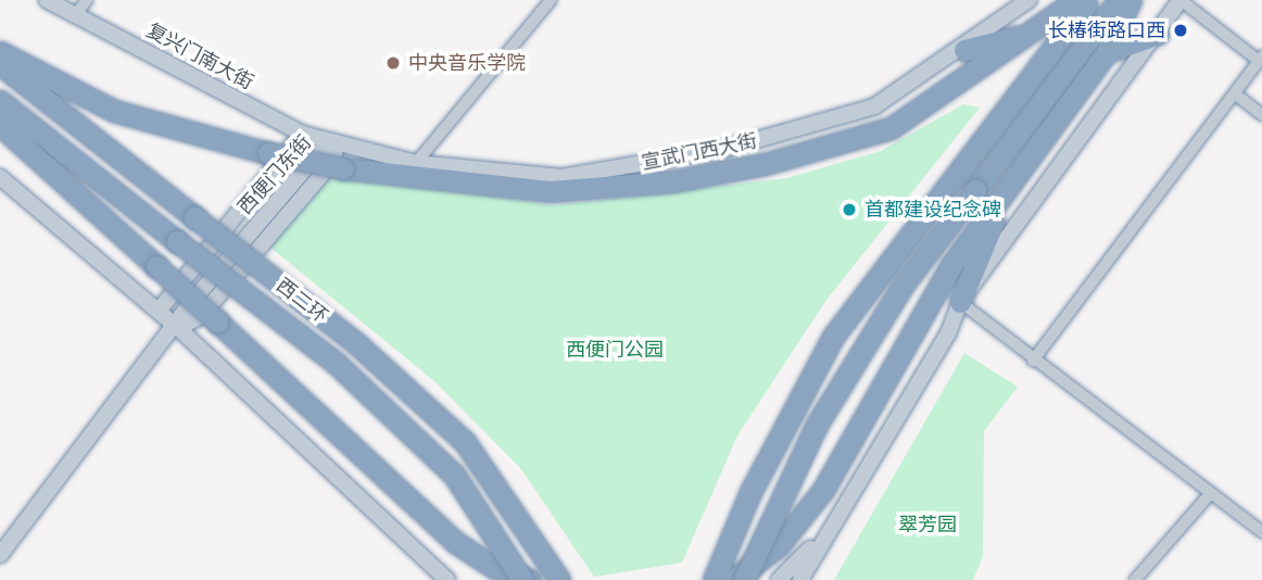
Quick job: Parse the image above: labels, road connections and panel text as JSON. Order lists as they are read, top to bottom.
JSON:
{
  "streets": {
    "highway": ["西二环"],
    "street": ["复兴门南大街", "宣武门西大街", "西便门东街"]
  },
  "crossings": [
    ["复兴门南大街", "宣武门西大街"],
    ["复兴门南大街", "西便门东街"],
    ["宣武门西大街", "西便门东街"]
  ],
  "parks": ["西便门公园", "翠芳园"],
  "places": ["长椿街路口西", "中央音乐学院", "首都建设纪念碑"]
}
